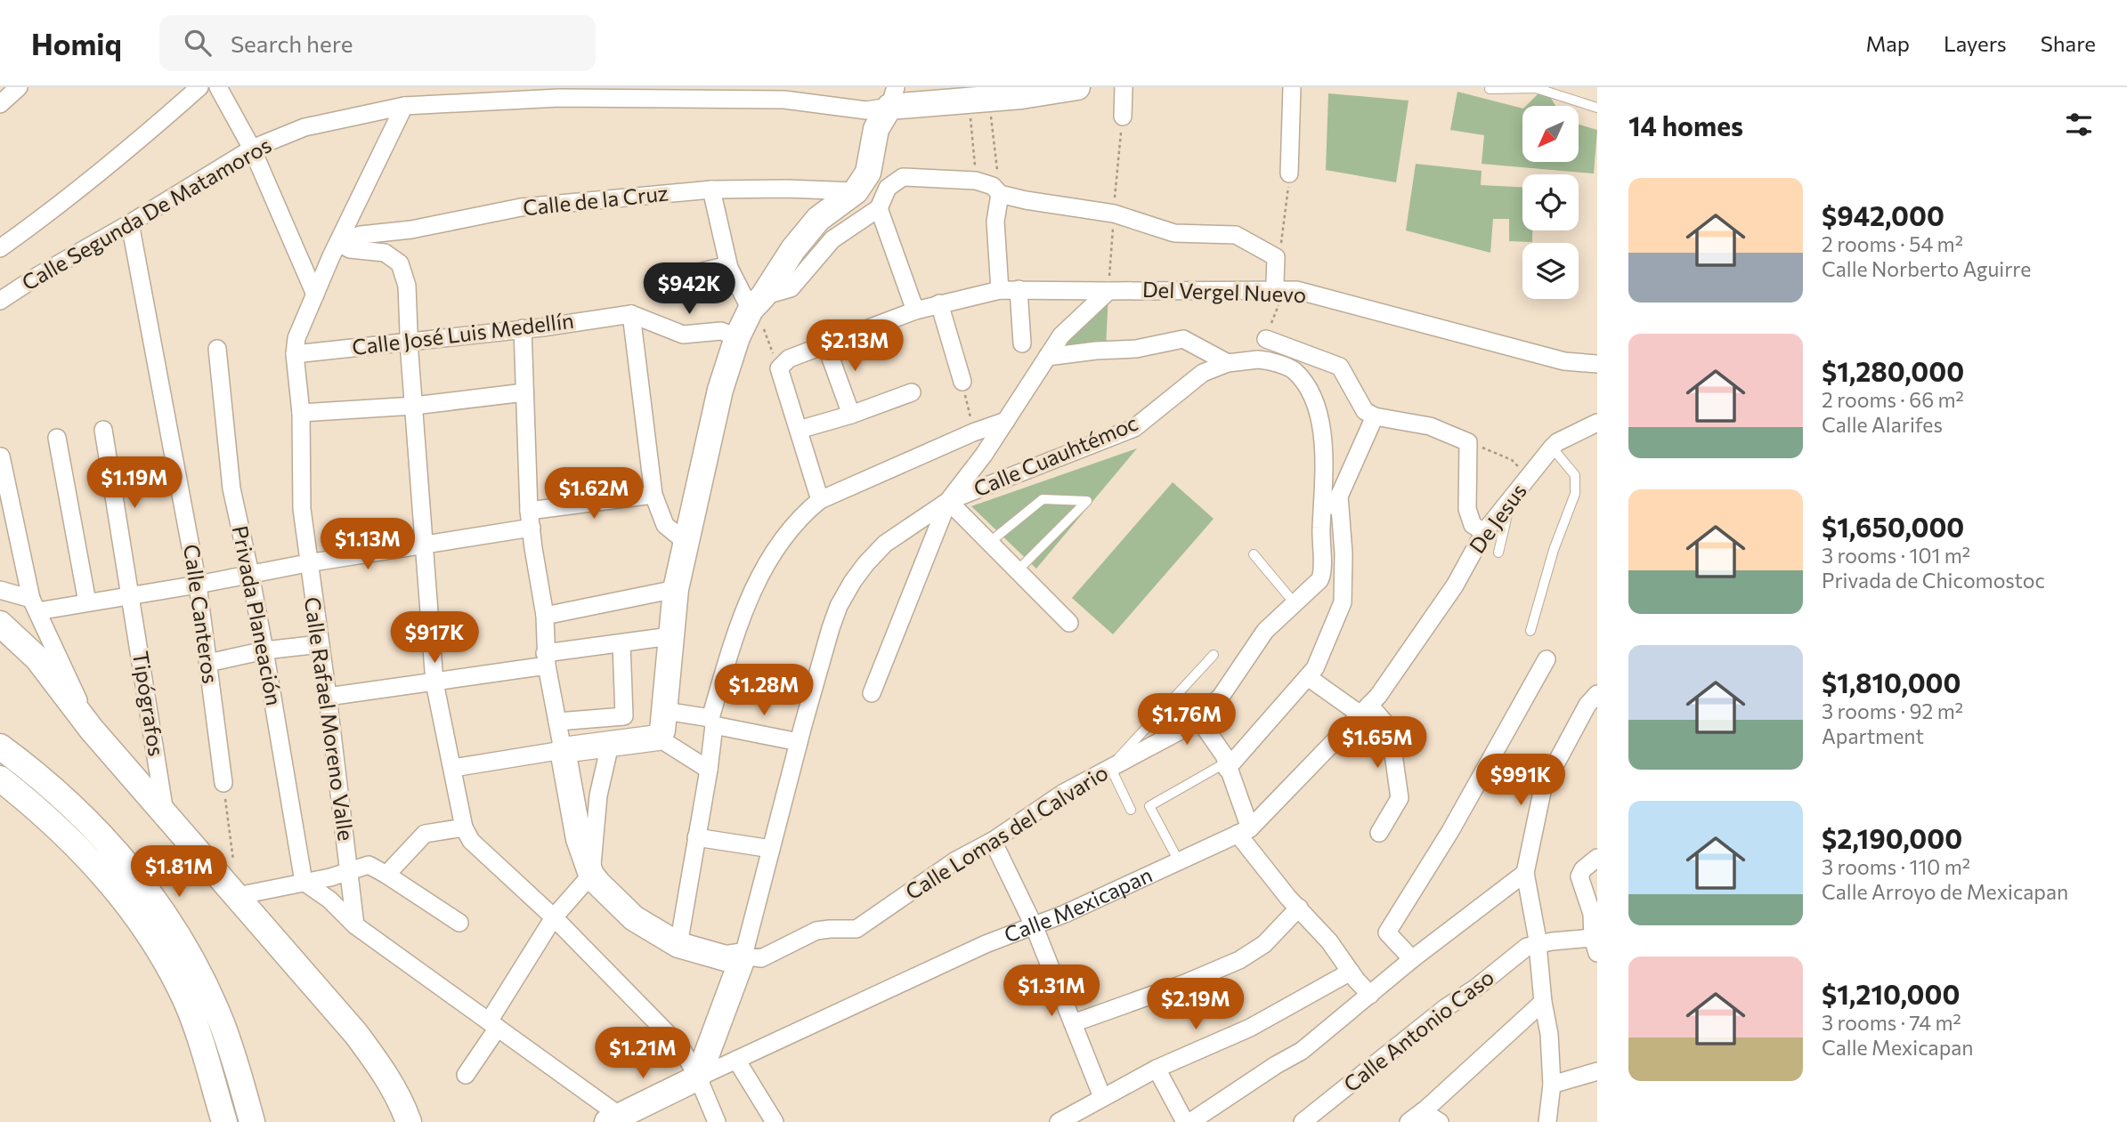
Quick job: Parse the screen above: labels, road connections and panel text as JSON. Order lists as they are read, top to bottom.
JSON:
{
  "streets": {
    "main road": ["Calle Mexicapan"],
    "street": [
      "Calle de la Cruz",
      "Calle Segunda De Matamoros",
      "Del Vergel Nuevo",
      "Calle José Luis Medellín",
      "Calle Cuauhtémoc",
      "De Jesus",
      "Calle Canteros",
      "Privada Planeación",
      "Tipógrafos",
      "Calle Rafael Moreno Valle",
      "Calle Lomas del Calvario",
      "Calle Antonio Caso"
    ]
  },
  "crossings": [
    ["Calle de la Cruz", "Calle Rafael Moreno Valle"],
    ["Calle Segunda De Matamoros", "Calle Canteros"],
    ["Calle Segunda De Matamoros", "Calle Rafael Moreno Valle"],
    ["Calle José Luis Medellín", "Calle Rafael Moreno Valle"],
    ["Calle Cuauhtémoc", "Calle Lomas del Calvario"],
    ["De Jesus", "Calle Mexicapan"]
  ],
  "north": "bottom left",
  "page": {
    "header": "Homiq",
    "search": "Search here",
    "nav": ["Map", "Layers", "Share"],
    "heading": "14 homes",
    "list": [
      {
        "name": "$942,000",
        "note": "2 rooms · 54 m² · Calle Norberto Aguirre"
      },
      {
        "name": "$1,280,000",
        "note": "2 rooms · 66 m² · Calle Alarifes"
      },
      {
        "name": "$1,650,000",
        "note": "3 rooms · 101 m² · Privada de Chicomostoc"
      },
      {
        "name": "$1,810,000",
        "note": "3 rooms · 92 m² · Apartment"
      },
      {
        "name": "$2,190,000",
        "note": "3 rooms · 110 m² · Calle Arroyo de Mexicapan"
      },
      {
        "name": "$1,210,000",
        "note": "3 rooms · 74 m² · Calle Mexicapan"
      }
    ],
    "price": [
      "$942K",
      "$2.13M",
      "$1.19M",
      "$1.62M",
      "$1.13M",
      "$917K",
      "$1.28M",
      "$1.76M",
      "$1.65M",
      "$991K",
      "$1.81M",
      "$1.31M",
      "$2.19M",
      "$1.21M"
    ]
  }
}
